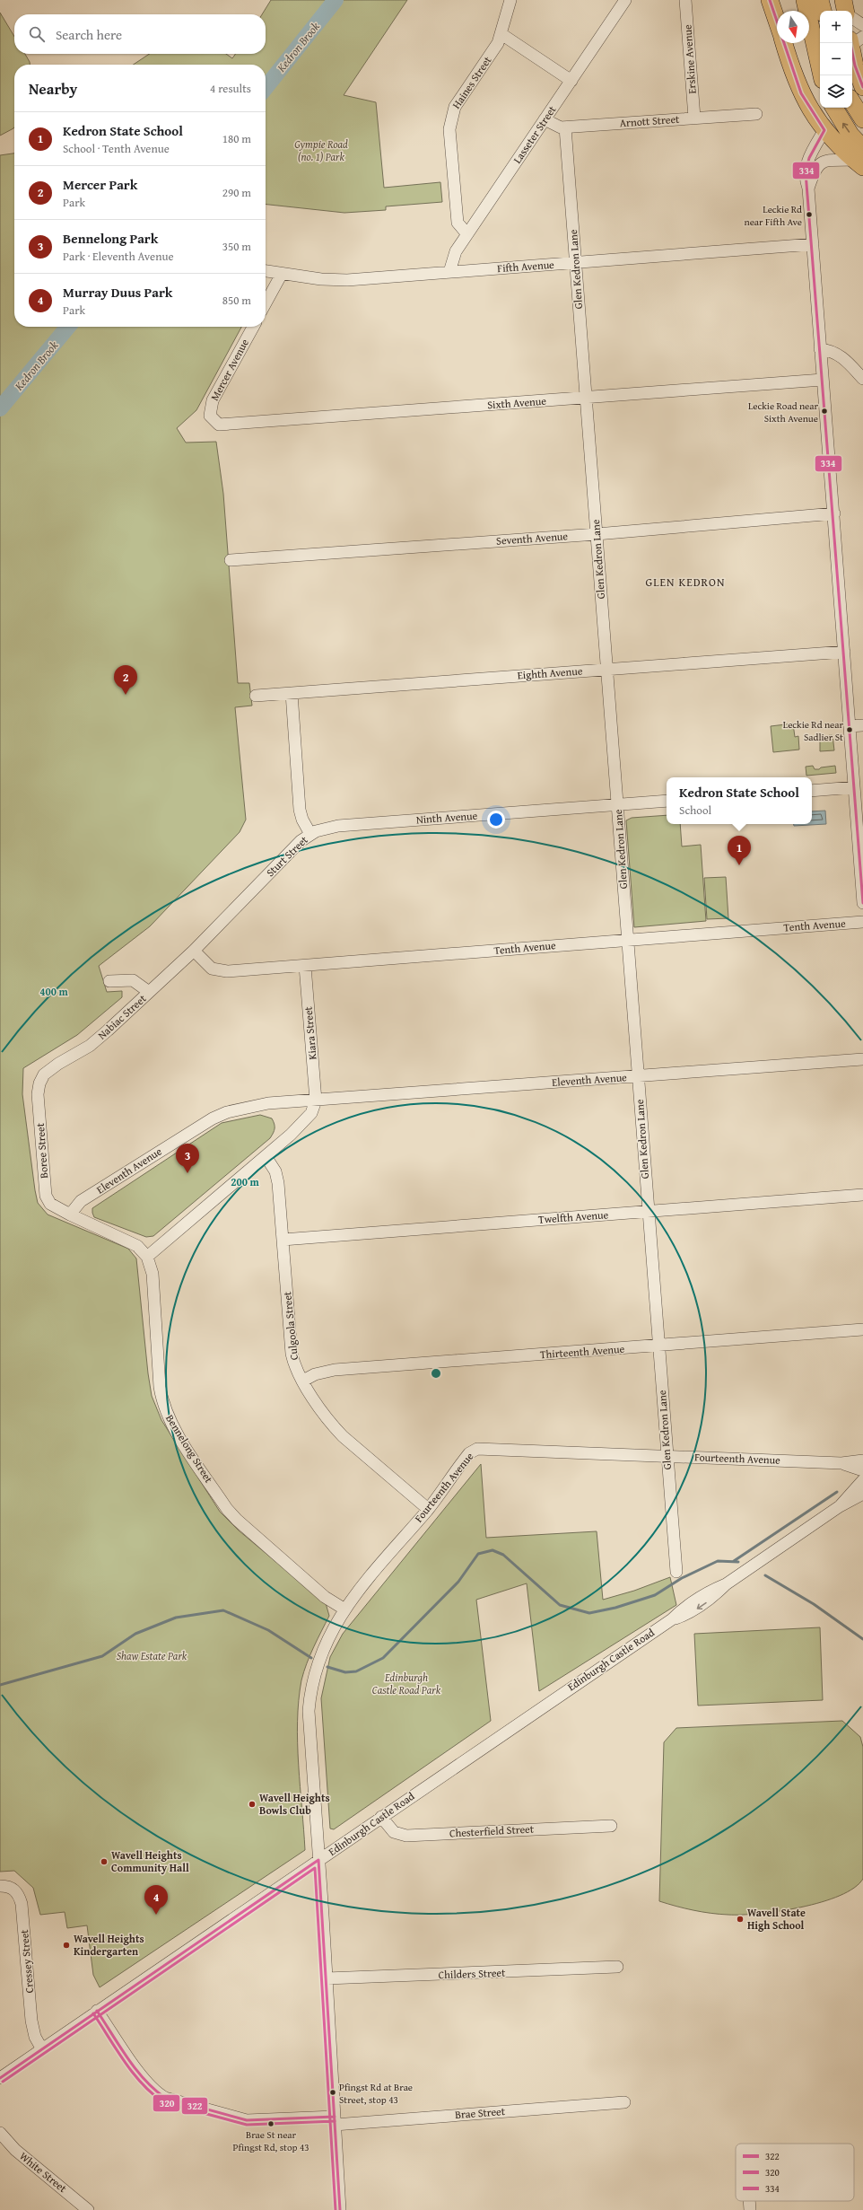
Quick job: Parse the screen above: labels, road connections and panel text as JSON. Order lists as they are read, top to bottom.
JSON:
{
  "streets": {
    "street": [
      "Erskine Avenue",
      "Haines Street",
      "Arnott Street",
      "Lasseter Street",
      "Fifth Avenue",
      "Glen Kedron Lane",
      "Mercer Avenue",
      "Sixth Avenue",
      "Seventh Avenue",
      "Eighth Avenue",
      "Ninth Avenue",
      "Sturt Street",
      "Tenth Avenue",
      "Nabiac Street",
      "Kiara Street",
      "Eleventh Avenue",
      "Boree Street",
      "Twelfth Avenue",
      "Culgoola Street",
      "Thirteenth Avenue",
      "Bennelong Street",
      "Fourteenth Avenue",
      "Edinburgh Castle Road",
      "Chesterfield Street",
      "Cressey Street",
      "Childers Street",
      "Brae Street",
      "White Street"
    ]
  },
  "crossings": [
    ["Erskine Avenue", "Arnott Street"],
    ["Haines Street", "Lasseter Street"],
    ["Arnott Street", "Lasseter Street"],
    ["Arnott Street", "Glen Kedron Lane"],
    ["Lasseter Street", "Fifth Avenue"],
    ["Fifth Avenue", "Glen Kedron Lane"],
    ["Glen Kedron Lane", "Sixth Avenue"],
    ["Glen Kedron Lane", "Seventh Avenue"],
    ["Glen Kedron Lane", "Eighth Avenue"],
    ["Glen Kedron Lane", "Ninth Avenue"],
    ["Glen Kedron Lane", "Tenth Avenue"],
    ["Glen Kedron Lane", "Eleventh Avenue"],
    ["Glen Kedron Lane", "Twelfth Avenue"],
    ["Glen Kedron Lane", "Thirteenth Avenue"],
    ["Glen Kedron Lane", "Fourteenth Avenue"],
    ["Mercer Avenue", "Sixth Avenue"],
    ["Eighth Avenue", "Sturt Street"],
    ["Ninth Avenue", "Sturt Street"],
    ["Sturt Street", "Tenth Avenue"],
    ["Sturt Street", "Nabiac Street"],
    ["Tenth Avenue", "Nabiac Street"],
    ["Tenth Avenue", "Kiara Street"],
    ["Nabiac Street", "Boree Street"],
    ["Kiara Street", "Eleventh Avenue"],
    ["Eleventh Avenue", "Boree Street"],
    ["Eleventh Avenue", "Bennelong Street"],
    ["Boree Street", "Bennelong Street"],
    ["Twelfth Avenue", "Culgoola Street"],
    ["Culgoola Street", "Thirteenth Avenue"],
    ["Culgoola Street", "Fourteenth Avenue"],
    ["Bennelong Street", "Fourteenth Avenue"],
    ["Fourteenth Avenue", "Edinburgh Castle Road"],
    ["Fourteenth Avenue", "Childers Street"],
    ["Fourteenth Avenue", "Brae Street"],
    ["Edinburgh Castle Road", "Chesterfield Street"],
    ["Edinburgh Castle Road", "Cressey Street"],
    ["Edinburgh Castle Road", "Brae Street"]
  ],
  "districts": ["GLEN KEDRON"],
  "water": ["Kedron Brook"],
  "parks": ["Gympie Road (no. 1) Park", "Shaw Estate Park", "Edinburgh Castle Road Park"],
  "places": [
    "Leckie Rd near Fifth Ave",
    "Leckie Road near Sixth Avenue",
    "Leckie Rd near Sadlier St",
    "Wavell Heights Bowls Club",
    "Wavell Heights Community Hall",
    "Wavell State High School",
    "Wavell Heights Kindergarten",
    "Pfingst Rd at Brae Street, stop 43",
    "Brae St near Pfingst Rd, stop 43"
  ],
  "lines": ["transit line 334", "transit line 322", "transit line 320"],
  "legend": ["322", "320", "334"],
  "north": "bottom",
  "page": {
    "map_buttons": ["+", "−"],
    "search": "Search here",
    "heading": ["Nearby", "4 results"],
    "list": [
      {
        "mark": "1",
        "name": "Kedron State School",
        "note": "School · Tenth Avenue",
        "value": "180 m"
      },
      {
        "mark": "2",
        "name": "Mercer Park",
        "note": "Park",
        "value": "290 m"
      },
      {
        "mark": "3",
        "name": "Bennelong Park",
        "note": "Park · Eleventh Avenue",
        "value": "350 m"
      },
      {
        "mark": "4",
        "name": "Murray Duus Park",
        "note": "Park",
        "value": "850 m"
      }
    ],
    "pins": [
      "2",
      "1",
      "3",
      "4"
    ],
    "popup": ["Kedron State School", "School"]
  },
  "rings": ["400 m", "200 m"]
}
